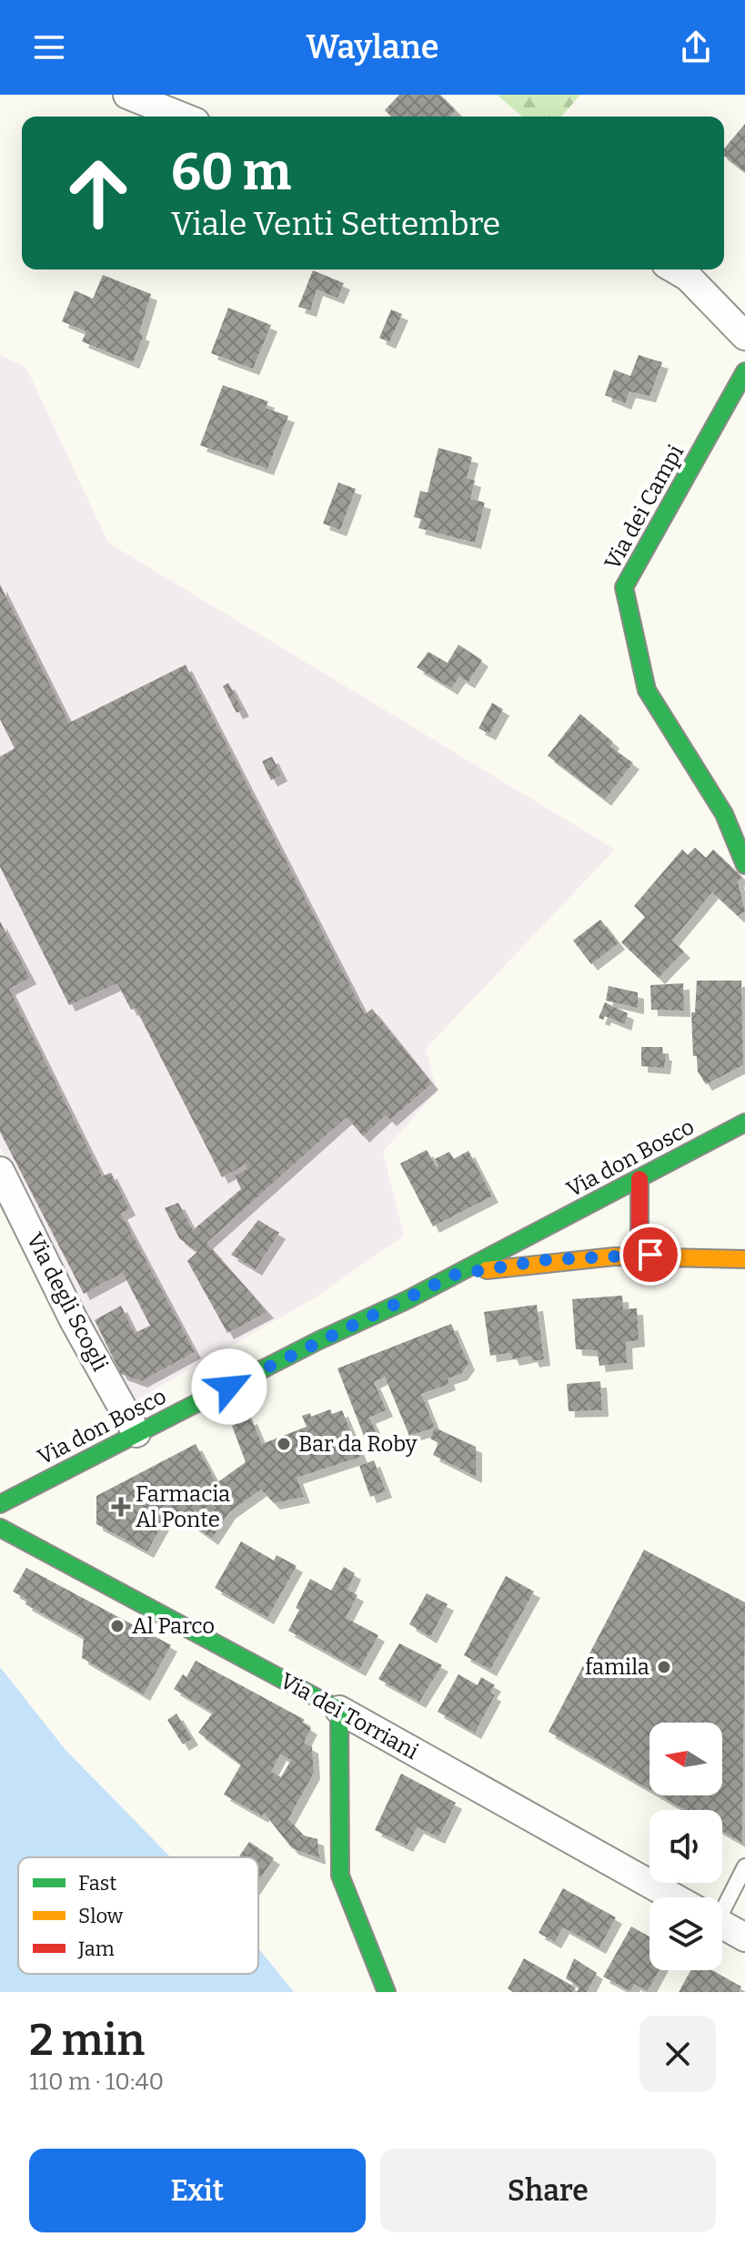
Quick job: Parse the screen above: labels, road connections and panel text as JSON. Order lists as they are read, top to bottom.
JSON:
{
  "streets": {
    "street": [
      "Via dei Campi",
      "Via don Bosco",
      "Via degli Scogli",
      "Via dei Torriani"
    ]
  },
  "crossings": [
    ["Via don Bosco", "Via degli Scogli"]
  ],
  "places": {
    "other": ["Bar da Roby", "Al Parco", "famila"],
    "health": ["Farmacia Al Ponte"]
  },
  "legend": ["Fast", "Slow", "Jam"],
  "north": "left",
  "page": {
    "header": "Waylane",
    "turn": ["60 m", "Viale Venti Settembre"],
    "heading": ["2 min", "110 m · 10:40"],
    "buttons": ["Exit", "Share"]
  }
}
